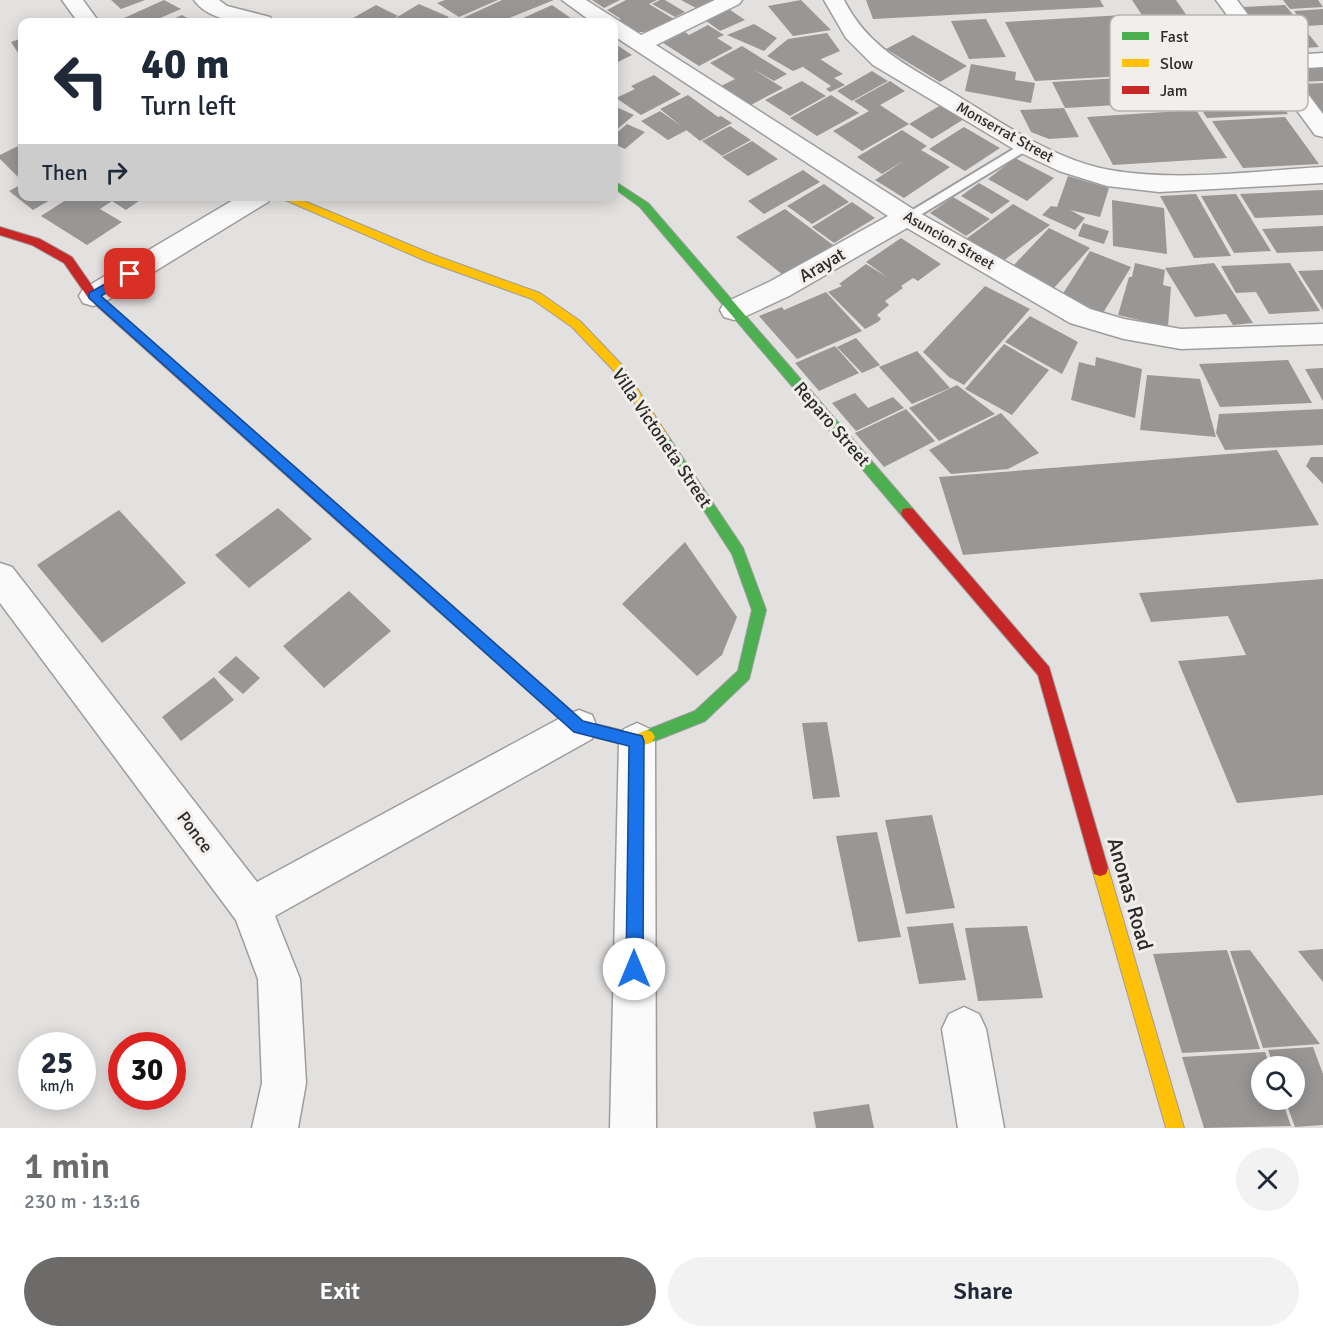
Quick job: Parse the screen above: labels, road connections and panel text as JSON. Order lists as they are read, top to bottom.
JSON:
{
  "streets": {
    "street": [
      "Monserrat Street",
      "Asuncion Street",
      "Arayat",
      "Reparo Street",
      "Villa Victoneta Street",
      "Ponce",
      "Anonas Road"
    ]
  },
  "crossings": [
    ["Asuncion Street", "Arayat"],
    ["Arayat", "Reparo Street"],
    ["Reparo Street", "Anonas Road"]
  ],
  "legend": ["Fast", "Slow", "Jam"],
  "page": {
    "turn": ["40 m", "Turn left"],
    "then": "Then",
    "speed": "25 km/h",
    "limit": "30",
    "heading": ["1 min", "230 m · 13:16"],
    "buttons": ["Exit", "Share"]
  }
}
